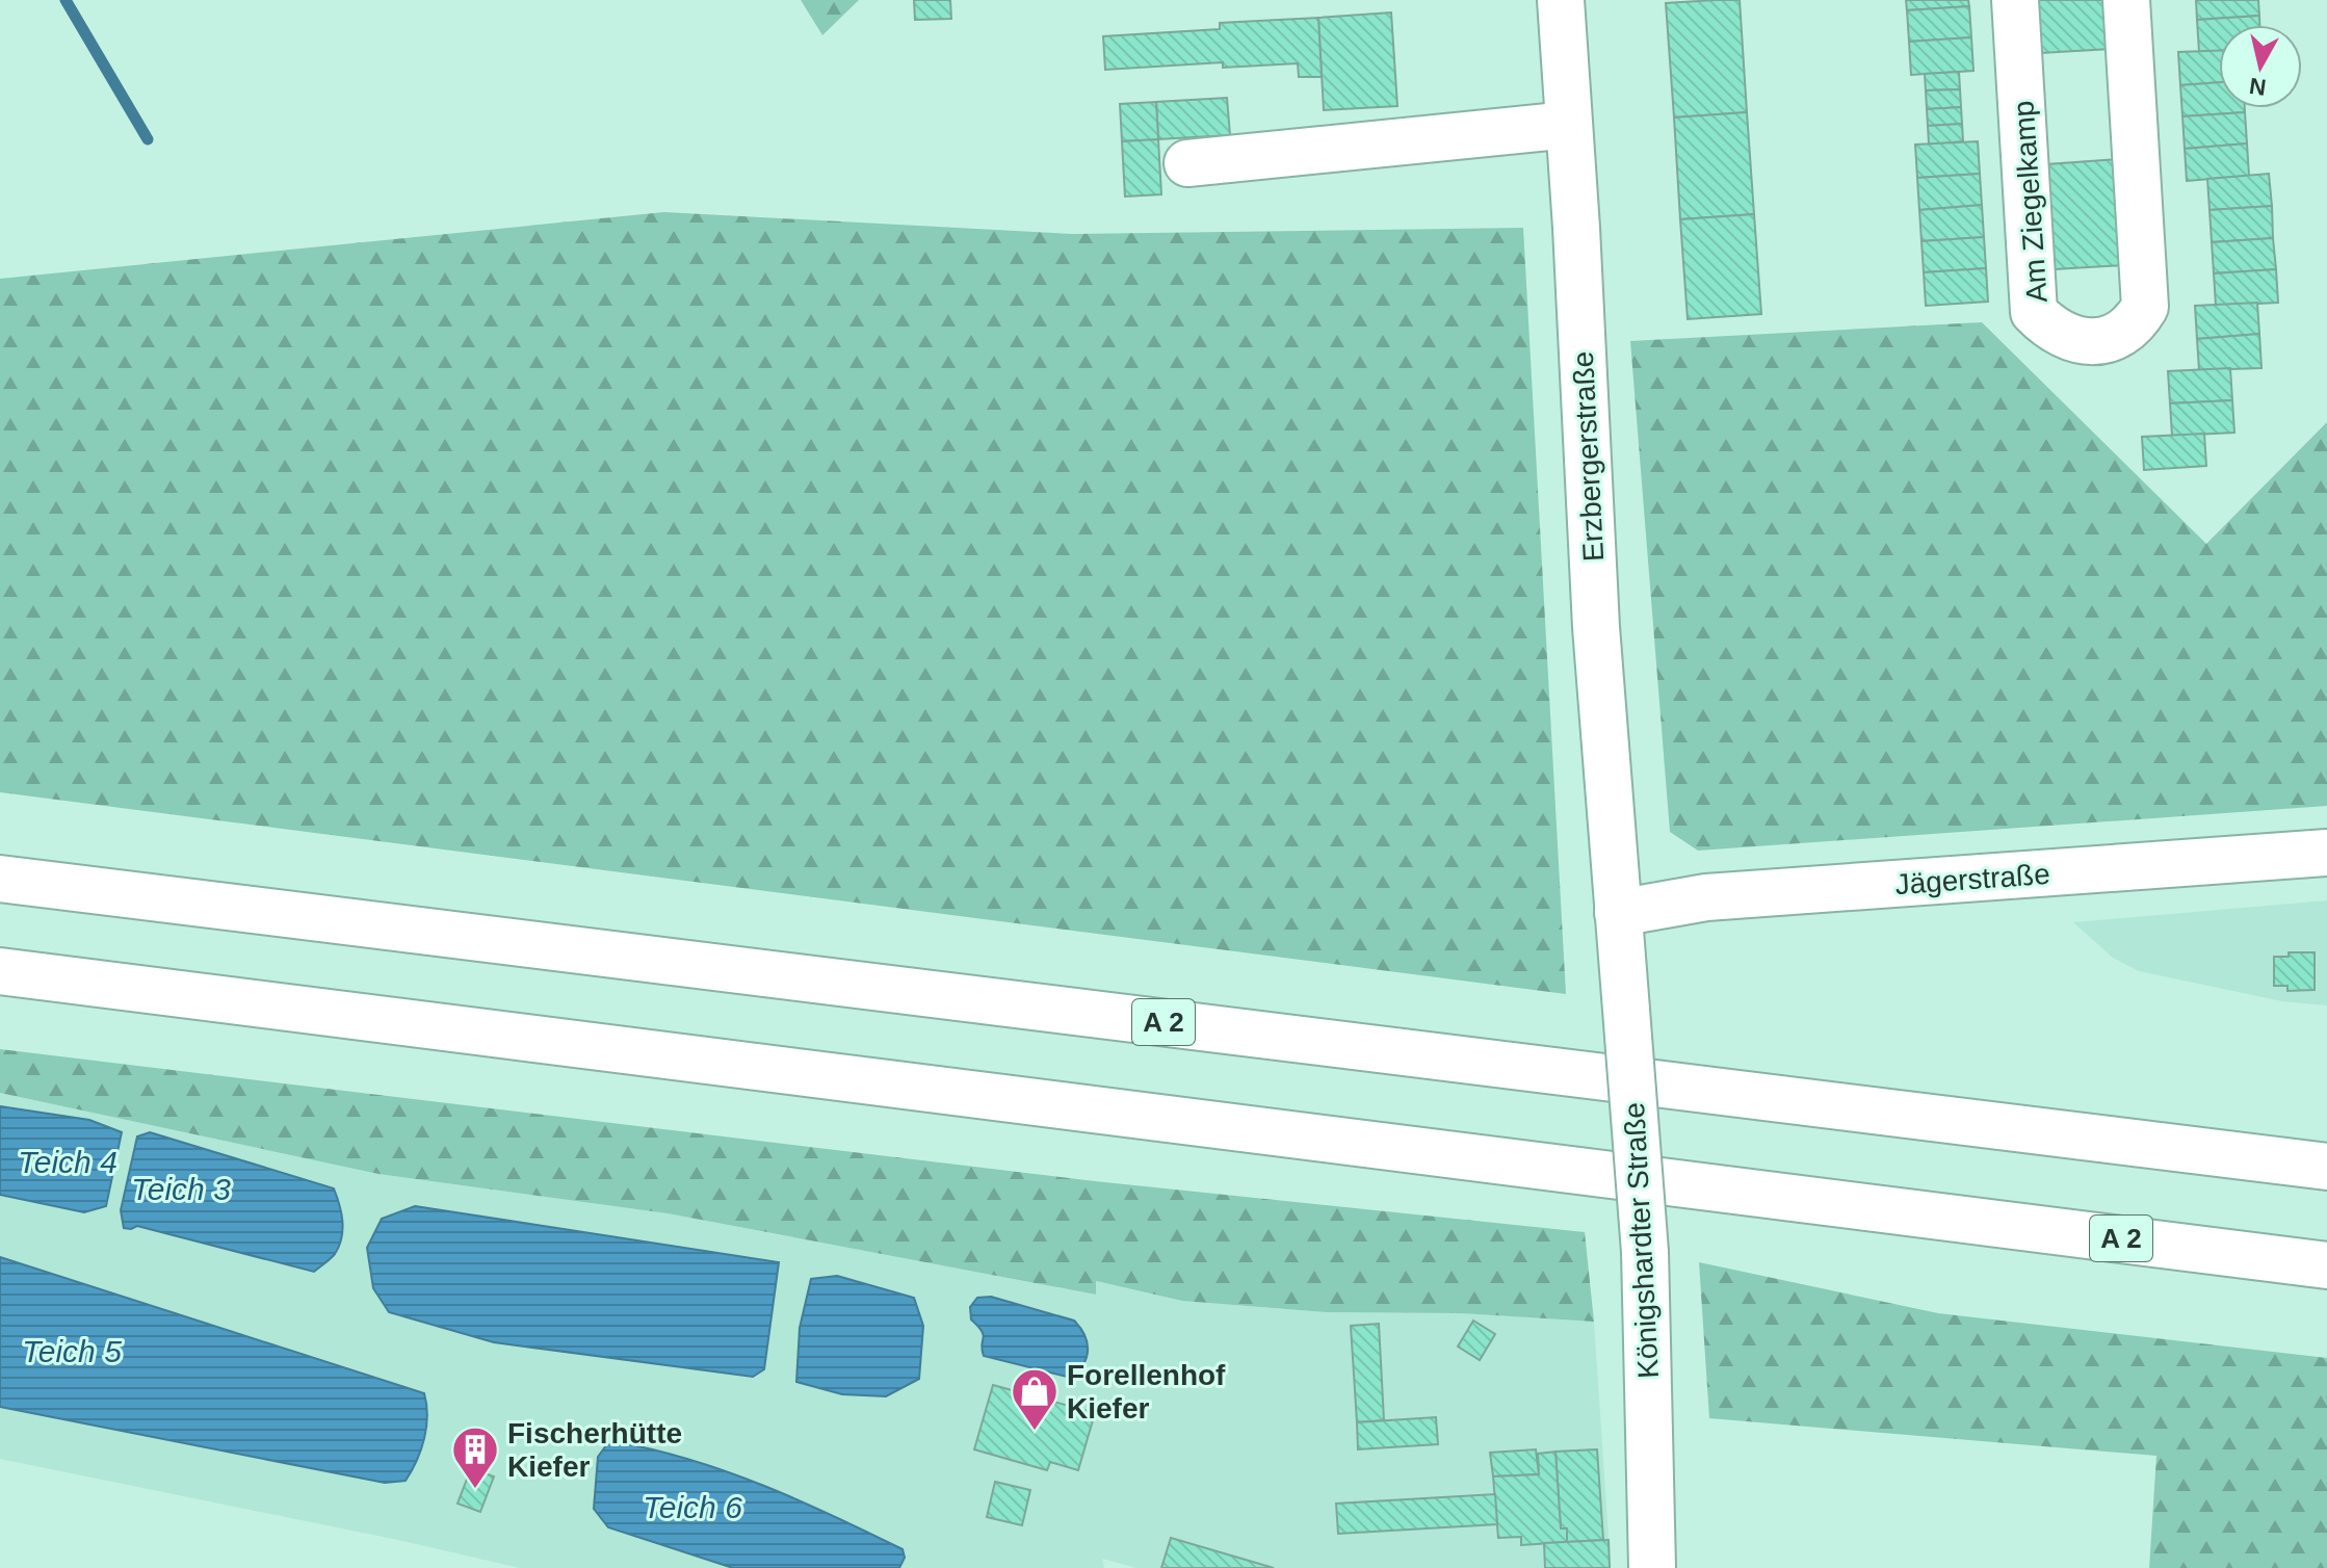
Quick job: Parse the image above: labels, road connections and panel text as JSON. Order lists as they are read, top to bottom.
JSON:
{
  "streets": {
    "main road": [
      "Am Ziegelkamp",
      "Erzbergerstraße",
      "Jägerstraße",
      "A 2",
      "Königshardter Straße"
    ]
  },
  "crossings": [
    ["Erzbergerstraße", "Jägerstraße"],
    ["Erzbergerstraße", "Königshardter Straße"],
    ["Jägerstraße", "Königshardter Straße"]
  ],
  "water": [
    "Teich 4",
    "Teich 3",
    "Teich 5",
    "Teich 6"
  ],
  "places": {
    "shop": ["Forellenhof Kiefer"],
    "building": ["Fischerhütte Kiefer"]
  },
  "north": "bottom"
}
